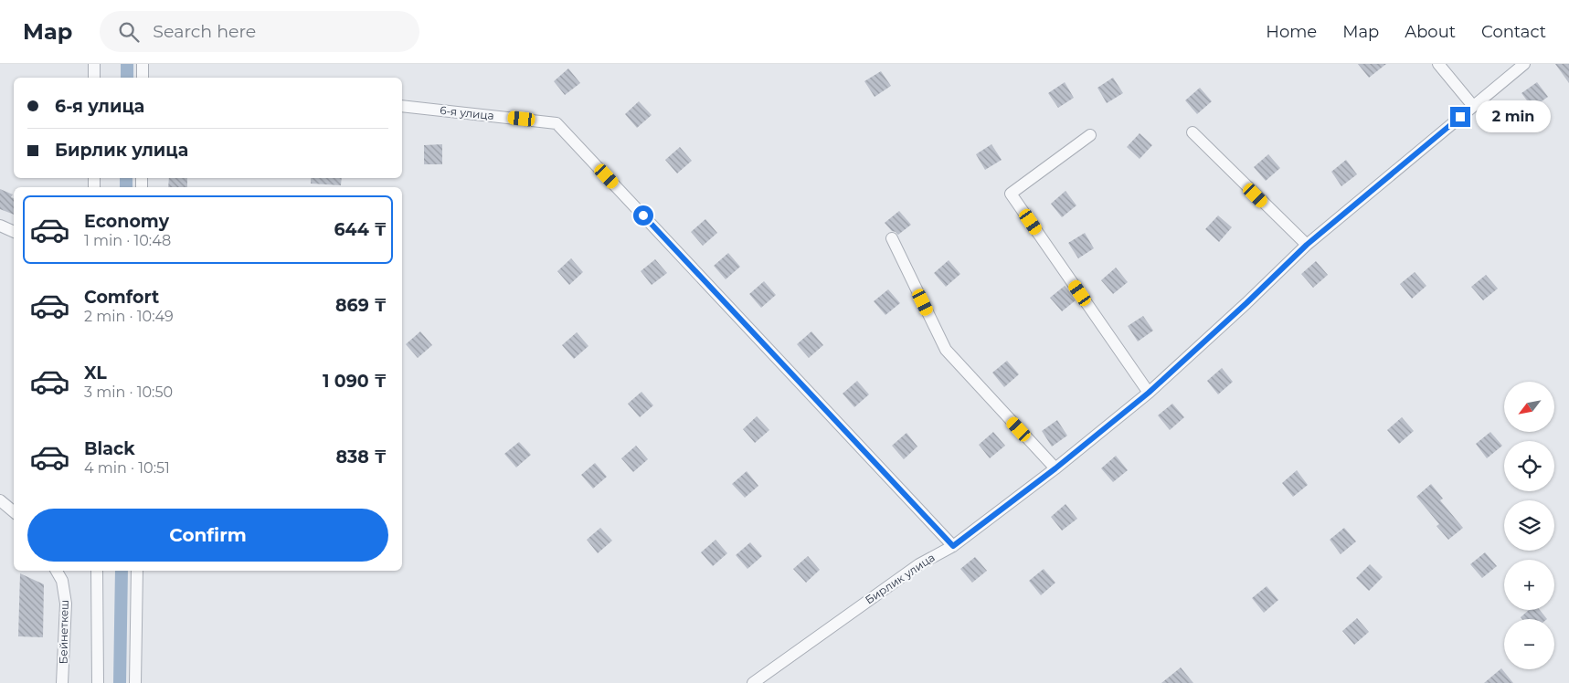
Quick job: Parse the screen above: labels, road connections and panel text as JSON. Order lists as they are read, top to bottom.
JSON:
{
  "streets": {
    "street": ["6-я улица", "Бирлик улица", "Бейнеткеш"]
  },
  "crossings": [
    ["6-я улица", "Бирлик улица"]
  ],
  "north": "bottom left",
  "page": {
    "header": "Map",
    "search": "Search here",
    "nav": [
      "Home",
      "Map",
      "About",
      "Contact"
    ],
    "banner": ["6-я улица", "Бирлик улица"],
    "bubble": "2 min",
    "list": [
      {
        "name": "Economy",
        "note": "1 min · 10:48",
        "value": "644 ₸"
      },
      {
        "name": "Comfort",
        "note": "2 min · 10:49",
        "value": "869 ₸"
      },
      {
        "name": "XL",
        "note": "3 min · 10:50",
        "value": "1 090 ₸"
      },
      {
        "name": "Black",
        "note": "4 min · 10:51",
        "value": "838 ₸"
      }
    ],
    "map_buttons": ["+", "−"],
    "buttons": "Confirm"
  }
}
